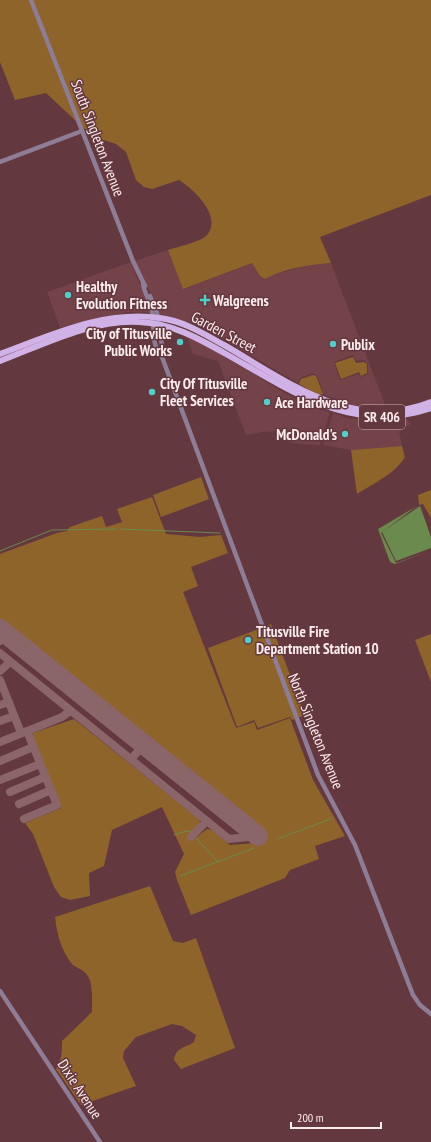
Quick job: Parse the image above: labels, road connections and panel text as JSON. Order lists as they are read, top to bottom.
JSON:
{
  "streets": {
    "main road": ["Garden Street", "SR 406"],
    "street": ["South Singleton Avenue", "North Singleton Avenue", "Dixie Avenue"]
  },
  "crossings": [
    ["South Singleton Avenue", "Garden Street"],
    ["South Singleton Avenue", "North Singleton Avenue"],
    ["Garden Street", "North Singleton Avenue"]
  ],
  "places": {
    "other": [
      "Healthy Evolution Fitness",
      "City of Titusville Public Works",
      "Publix",
      "City Of Titusville Fleet Services",
      "Ace Hardware",
      "McDonald's",
      "Titusville Fire Department Station 10"
    ],
    "health": ["Walgreens"]
  },
  "scale_bar": "200 m"
}
